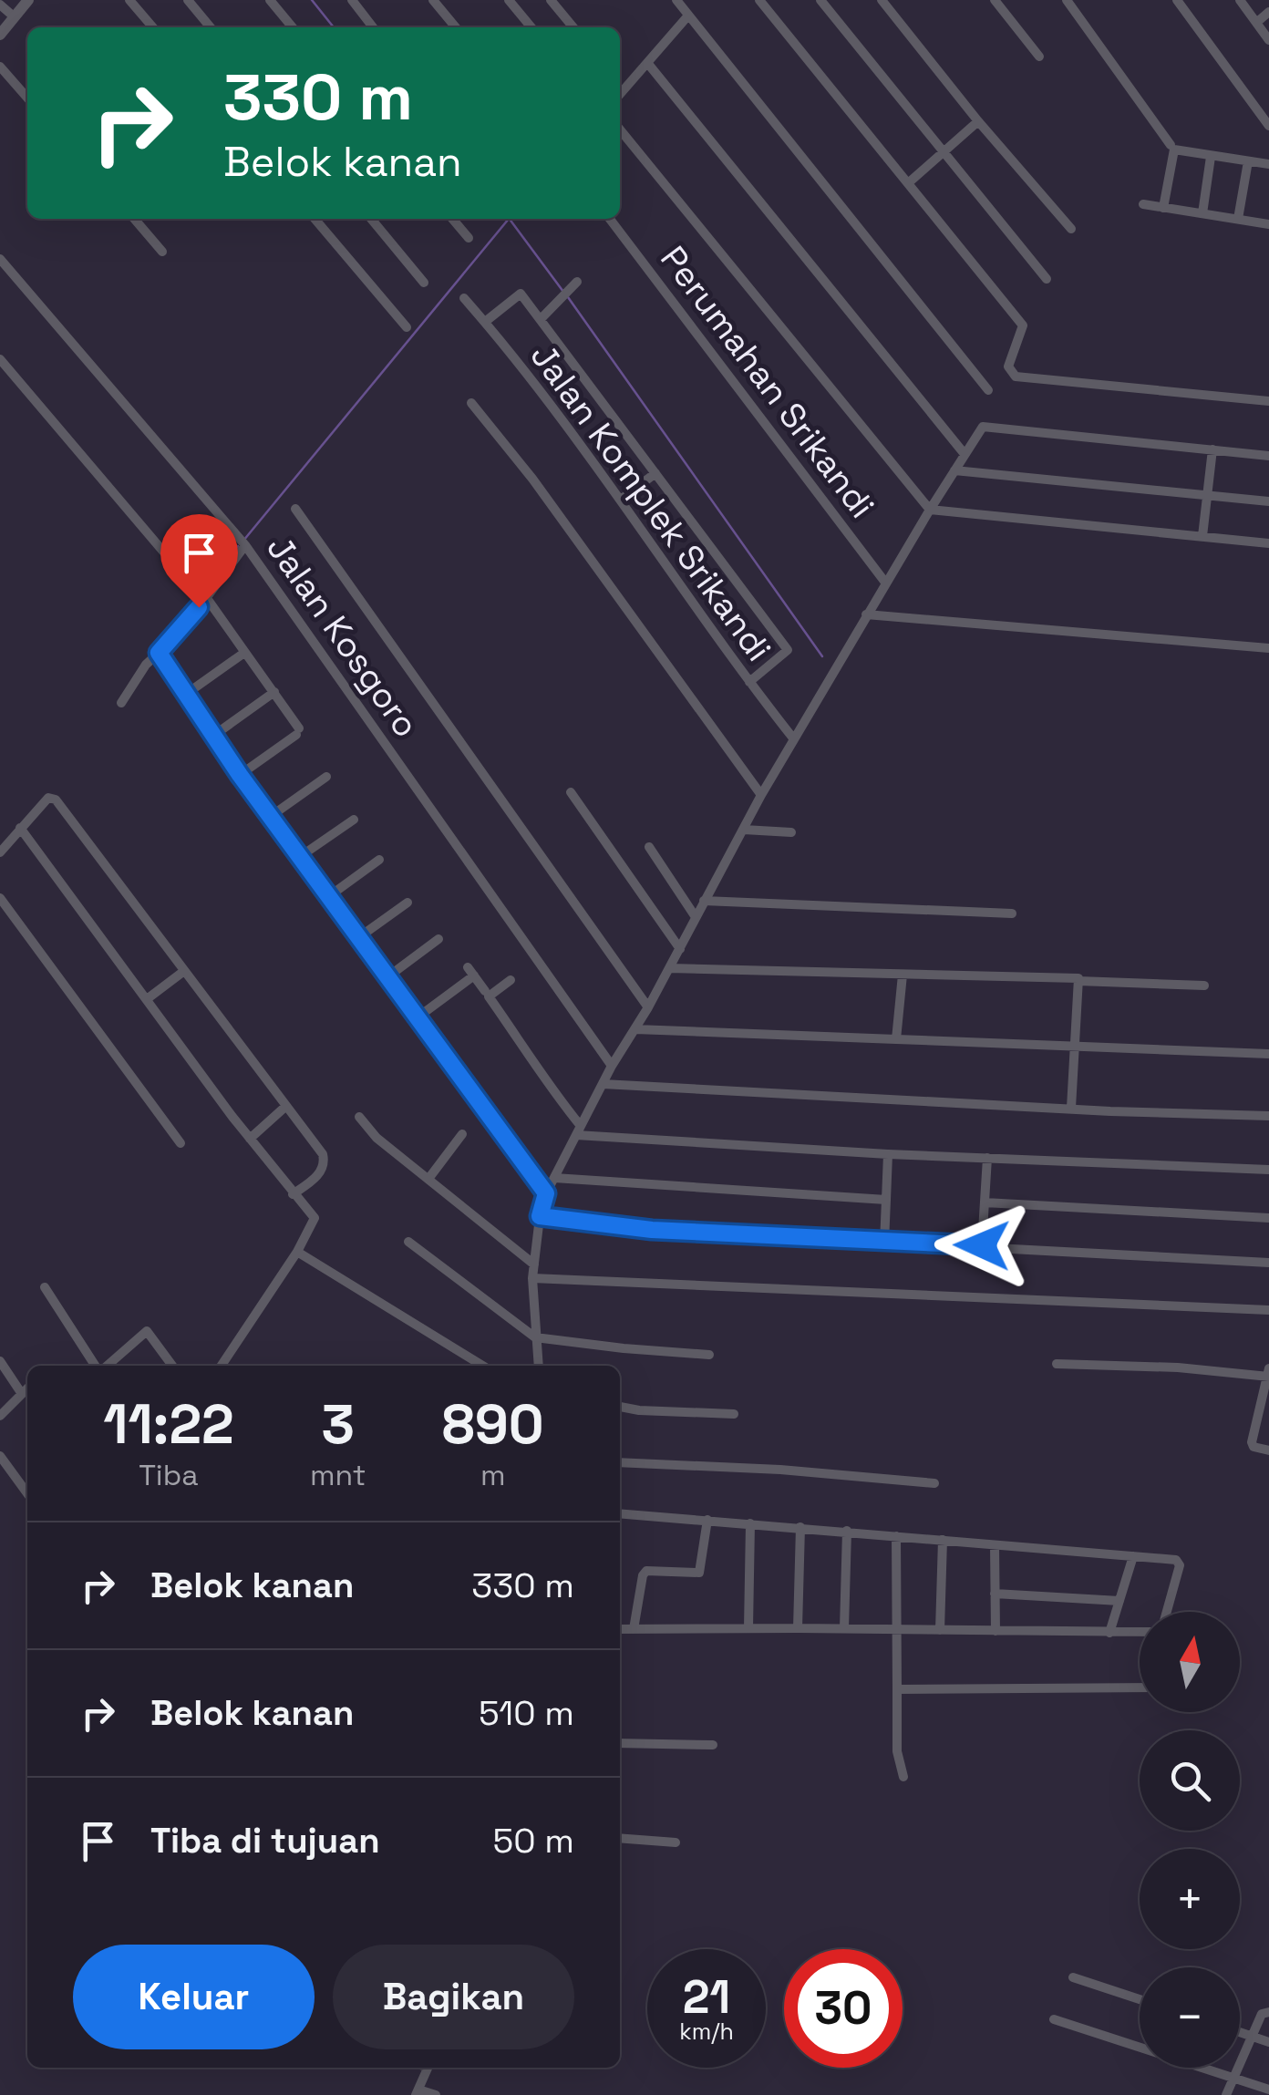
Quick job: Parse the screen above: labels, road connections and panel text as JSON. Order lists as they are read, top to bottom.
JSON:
{
  "streets": {
    "street": ["Perumahan Srikandi", "Jalan Komplek Srikandi", "Jalan Kosgoro"]
  },
  "north": "top",
  "page": {
    "turn": ["330 m", "Belok kanan"],
    "eta": [
      "11:22",
      "Tiba",
      "3",
      "mnt",
      "890",
      "m"
    ],
    "list": [
      {
        "name": "Belok kanan",
        "value": "330 m"
      },
      {
        "name": "Belok kanan",
        "value": "510 m"
      },
      {
        "name": "Tiba di tujuan",
        "value": "50 m"
      }
    ],
    "map_buttons": ["+", "−"],
    "buttons": ["Keluar", "Bagikan"],
    "speed": "21 km/h",
    "limit": "30"
  }
}
